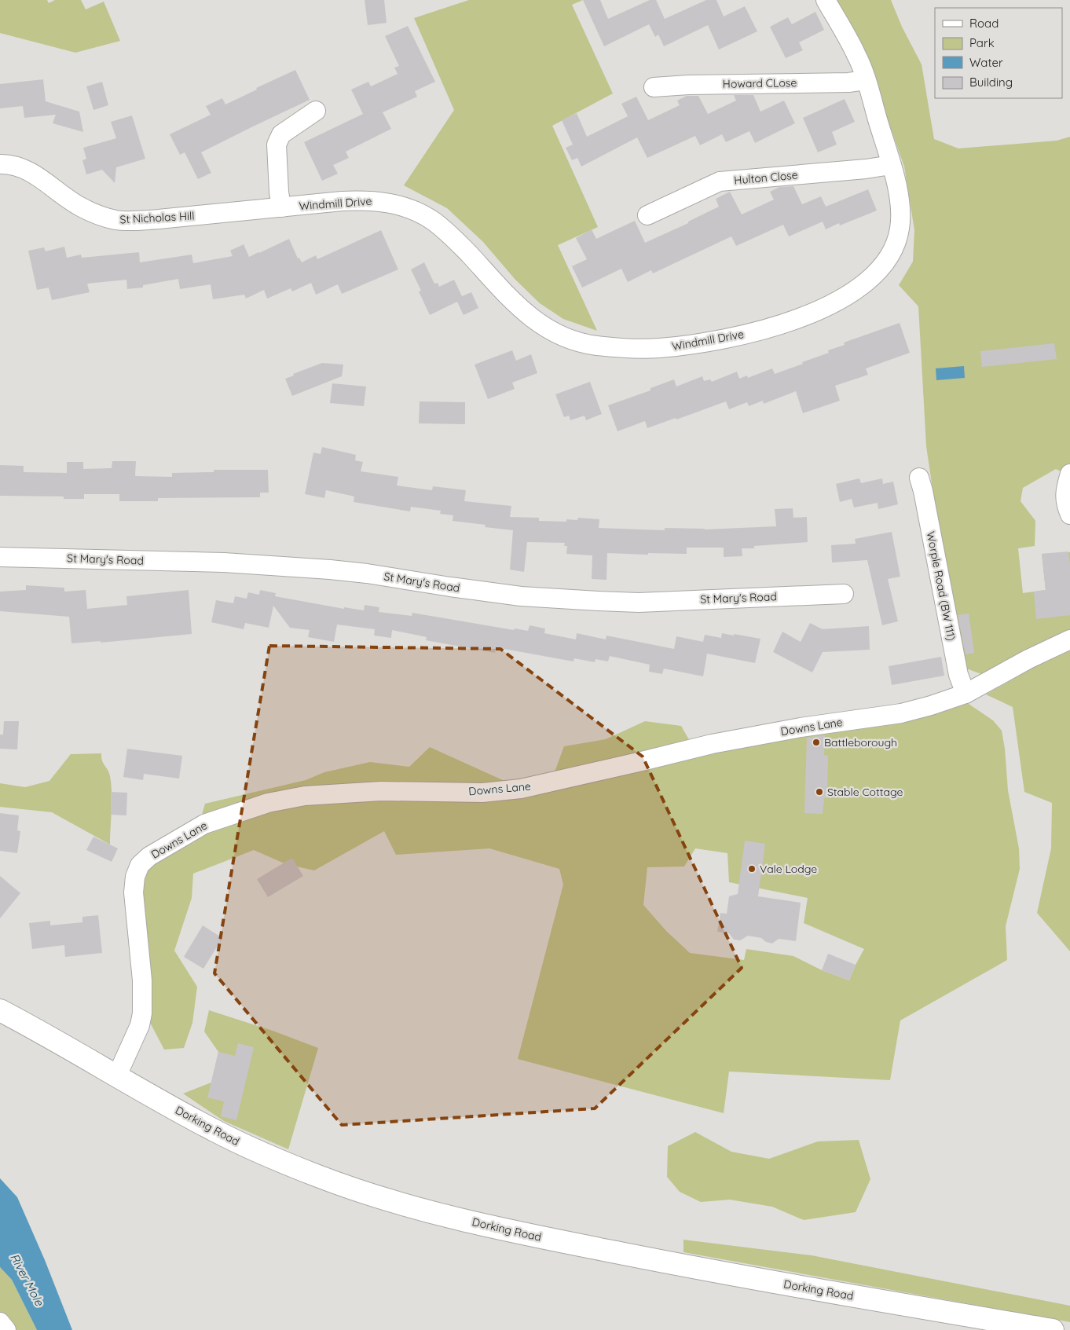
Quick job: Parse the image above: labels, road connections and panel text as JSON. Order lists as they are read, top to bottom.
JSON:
{
  "streets": {
    "main road": ["Dorking Road"],
    "street": [
      "Howard CLose",
      "Hulton Close",
      "Windmill Drive",
      "St Nicholas Hill",
      "St Mary's Road",
      "Worple Road (BW 111)",
      "Downs Lane"
    ]
  },
  "crossings": [
    ["Howard CLose", "Windmill Drive"],
    ["Hulton Close", "Windmill Drive"],
    ["Windmill Drive", "St Nicholas Hill"],
    ["Worple Road (BW 111)", "Downs Lane"],
    ["Downs Lane", "Dorking Road"]
  ],
  "water": ["River Mole"],
  "places": ["Battleborough", "Stable Cottage", "Vale Lodge"],
  "legend": [
    "Road",
    "Park",
    "Water",
    "Building"
  ]
}
